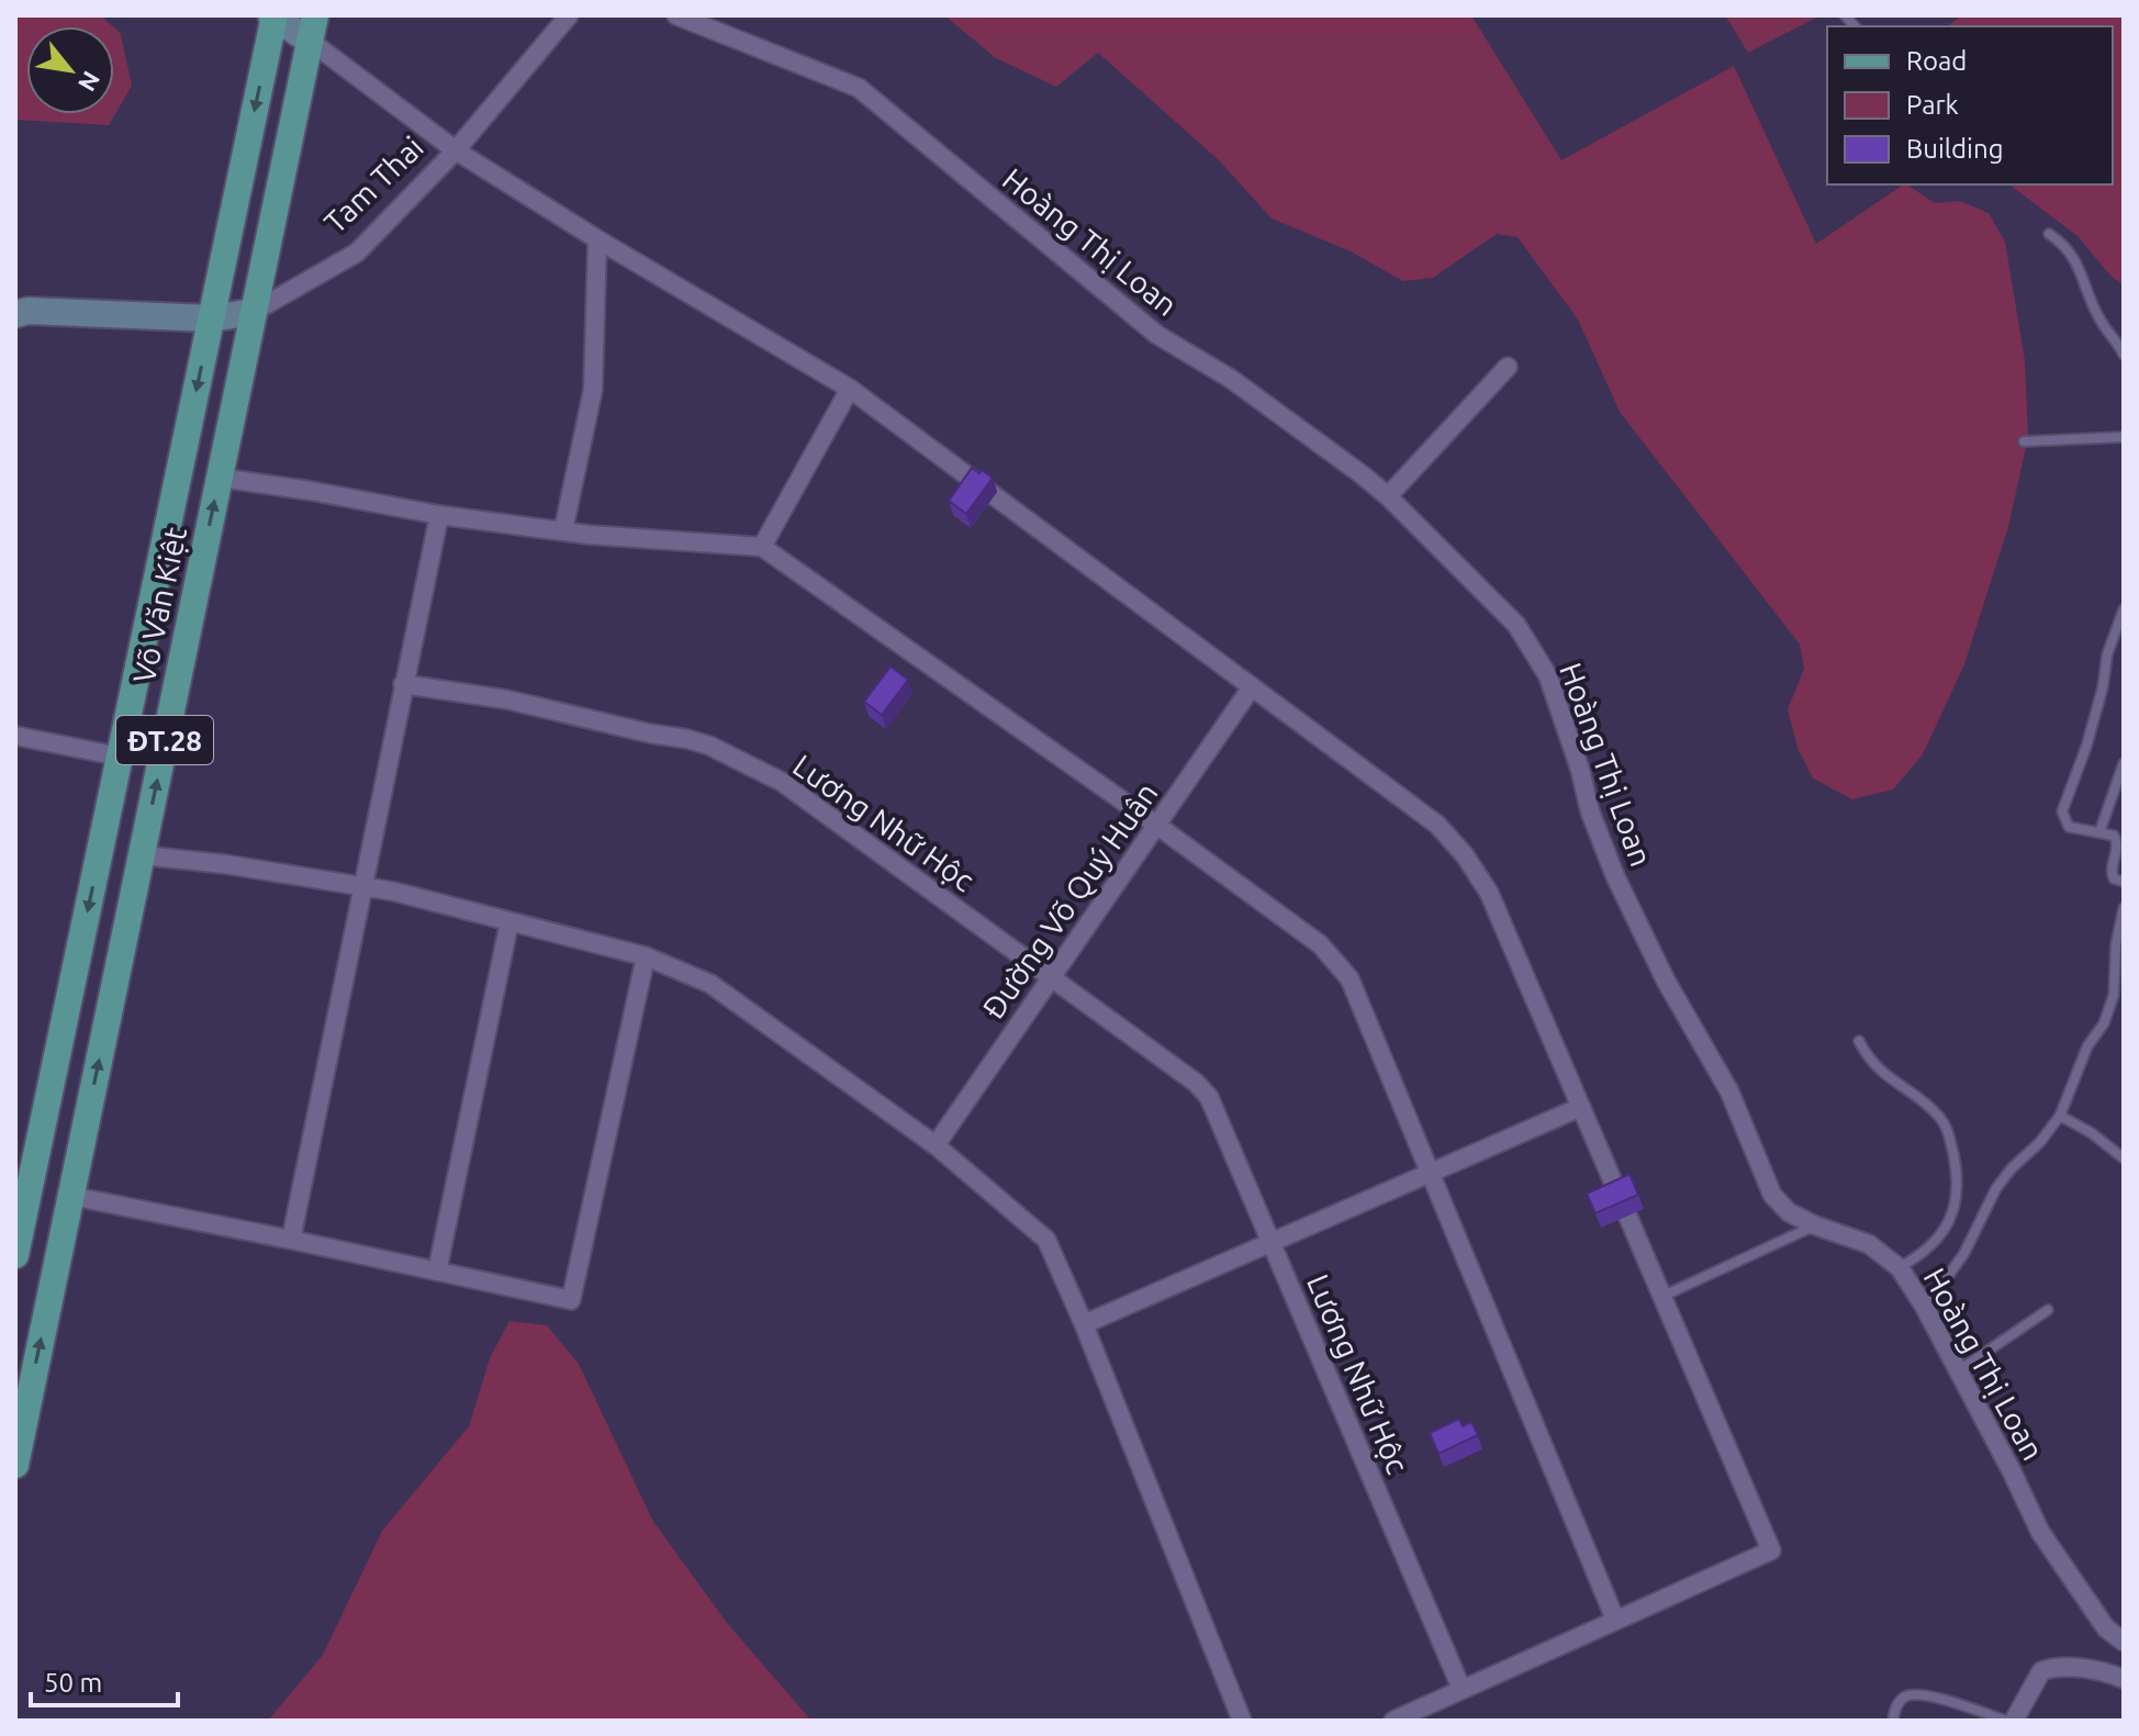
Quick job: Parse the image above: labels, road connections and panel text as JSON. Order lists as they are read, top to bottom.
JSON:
{
  "streets": {
    "main road": ["Võ Văn Kiệt", "ĐT.28"],
    "street": [
      "Tam Thai",
      "Hoàng Thị Loan",
      "Lương Nhữ Hộc",
      "Đường Võ Quý Huân"
    ]
  },
  "crossings": [
    ["Tam Thai", "Võ Văn Kiệt"],
    ["Lương Nhữ Hộc", "Đường Võ Quý Huân"]
  ],
  "legend": ["Road", "Park", "Building"],
  "scale_bar": "50 m",
  "north": "bottom right"
}
